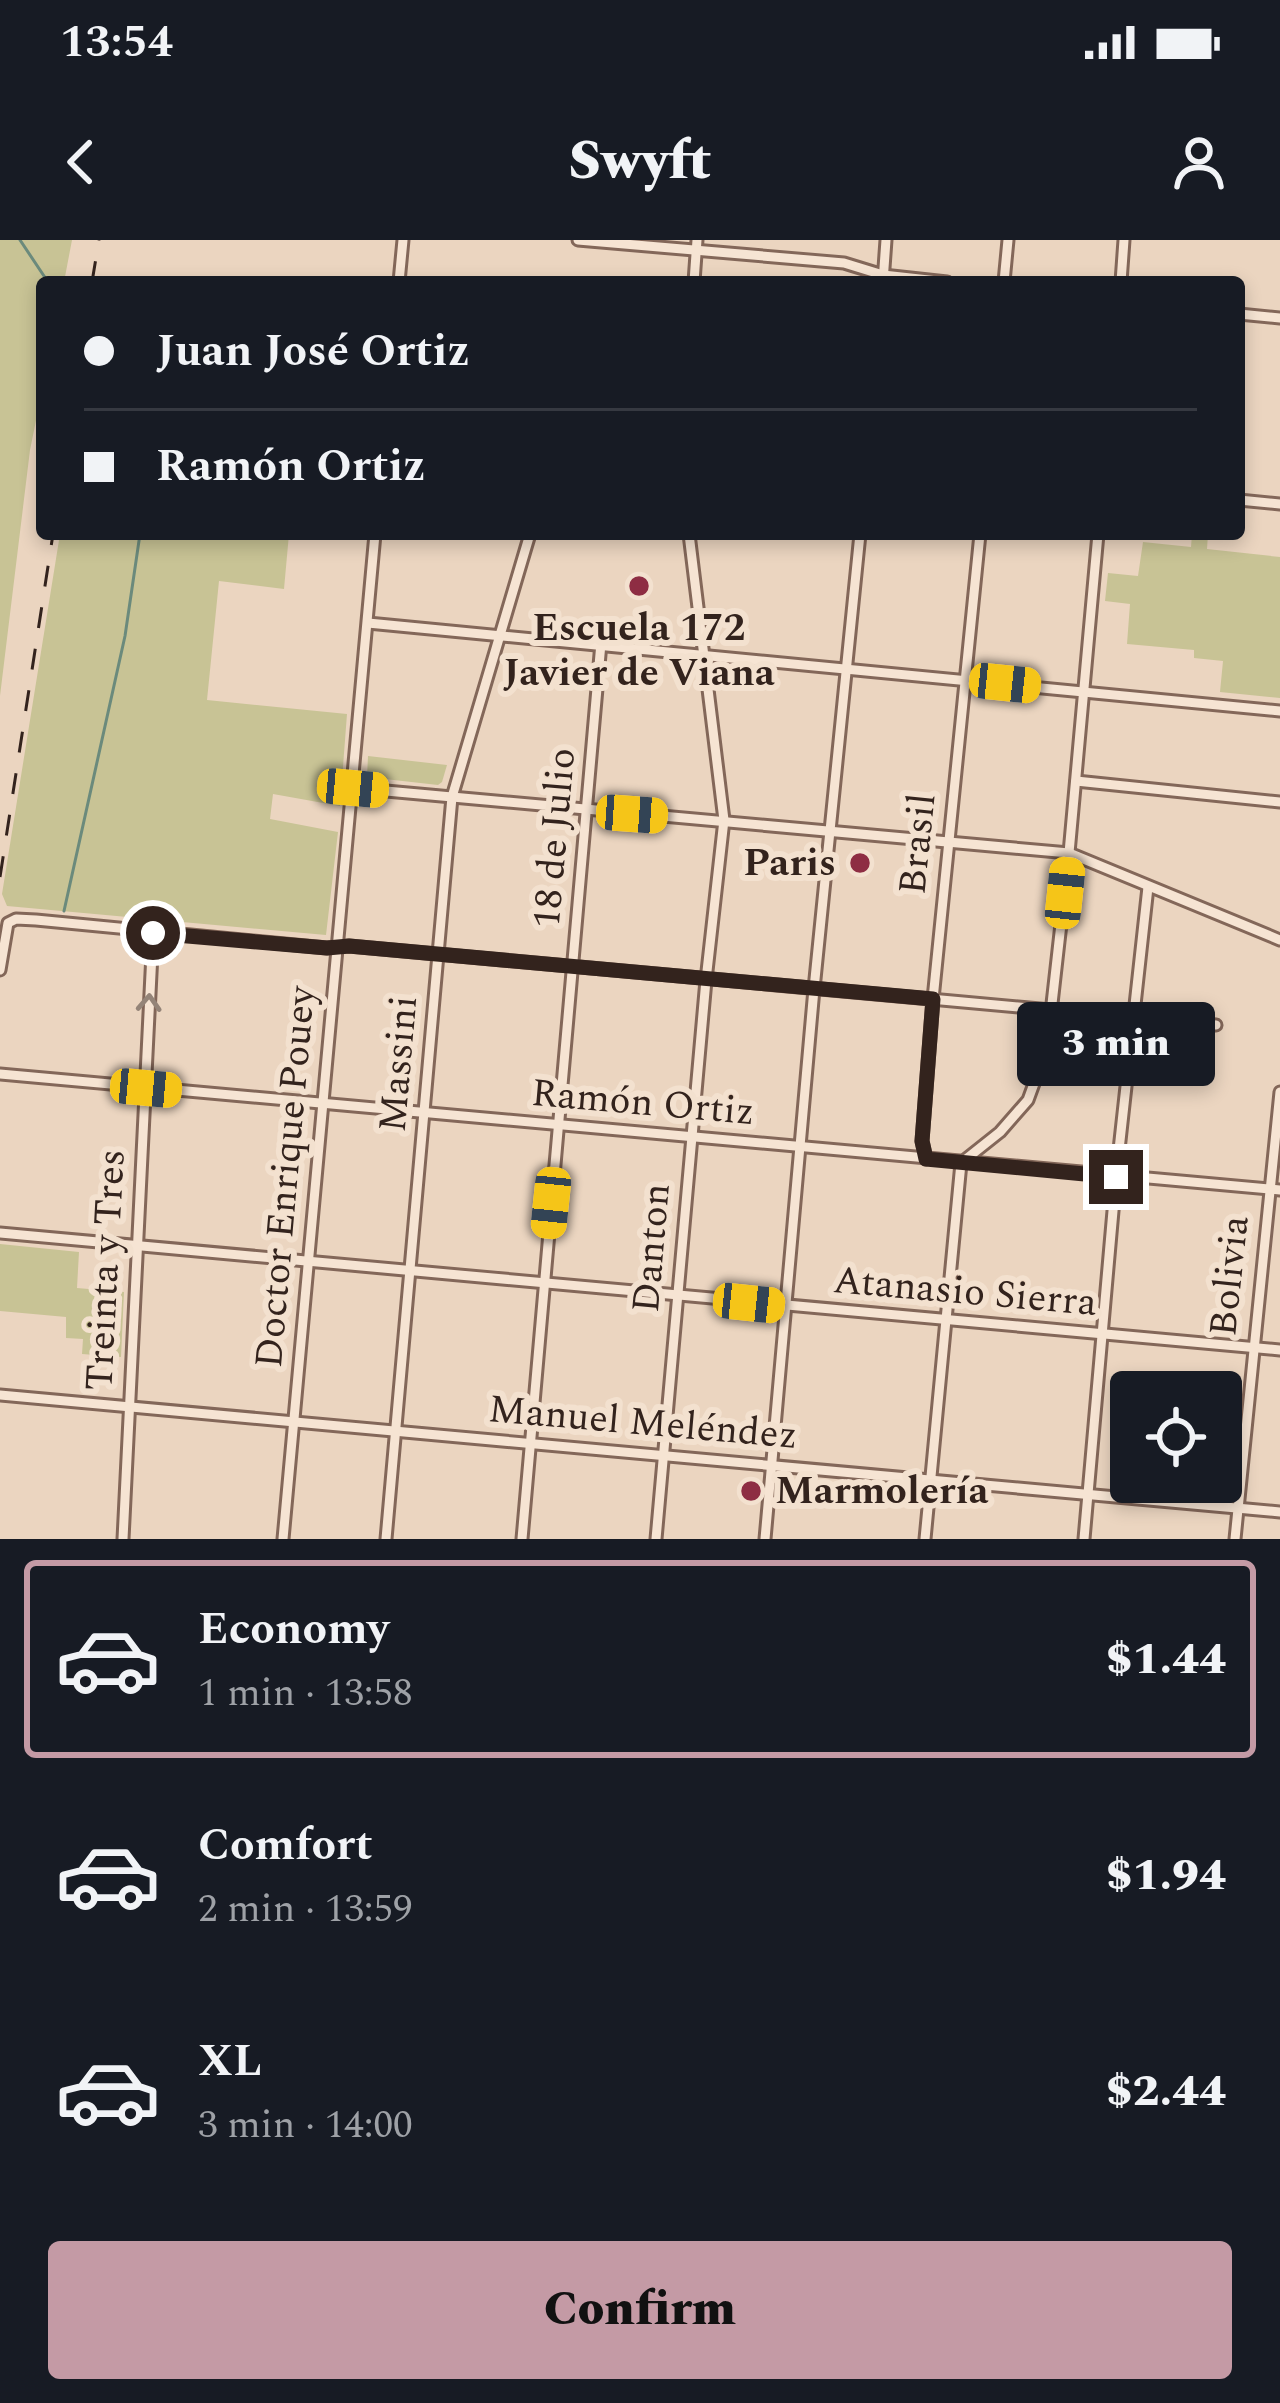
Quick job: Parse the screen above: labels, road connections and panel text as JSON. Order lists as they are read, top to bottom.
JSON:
{
  "streets": {
    "street": [
      "18 de Julio",
      "Brasil",
      "Massini",
      "Ramón Ortiz",
      "Doctor Enrique Pouey",
      "Danton",
      "Treinta y Tres",
      "Bolivia",
      "Atanasio Sierra",
      "Manuel Meléndez"
    ]
  },
  "crossings": [
    ["18 de Julio", "Ramón Ortiz"],
    ["18 de Julio", "Atanasio Sierra"],
    ["18 de Julio", "Manuel Meléndez"],
    ["Brasil", "Ramón Ortiz"],
    ["Massini", "Ramón Ortiz"],
    ["Massini", "Atanasio Sierra"],
    ["Massini", "Manuel Meléndez"],
    ["Ramón Ortiz", "Doctor Enrique Pouey"],
    ["Ramón Ortiz", "Danton"],
    ["Ramón Ortiz", "Treinta y Tres"],
    ["Ramón Ortiz", "Bolivia"],
    ["Doctor Enrique Pouey", "Atanasio Sierra"],
    ["Doctor Enrique Pouey", "Manuel Meléndez"],
    ["Danton", "Atanasio Sierra"],
    ["Danton", "Manuel Meléndez"],
    ["Treinta y Tres", "Atanasio Sierra"],
    ["Treinta y Tres", "Manuel Meléndez"],
    ["Bolivia", "Atanasio Sierra"],
    ["Bolivia", "Manuel Meléndez"]
  ],
  "places": ["Escuela 172 Javier de Viana", "Paris", "Marmolería"],
  "page": {
    "status": "13:54",
    "header": "Swyft",
    "banner": ["Juan José Ortiz", "Ramón Ortiz"],
    "bubble": "3 min",
    "list": [
      {
        "name": "Economy",
        "note": "1 min · 13:58",
        "value": "$1.44"
      },
      {
        "name": "Comfort",
        "note": "2 min · 13:59",
        "value": "$1.94"
      },
      {
        "name": "XL",
        "note": "3 min · 14:00",
        "value": "$2.44"
      }
    ],
    "buttons": "Confirm"
  }
}
